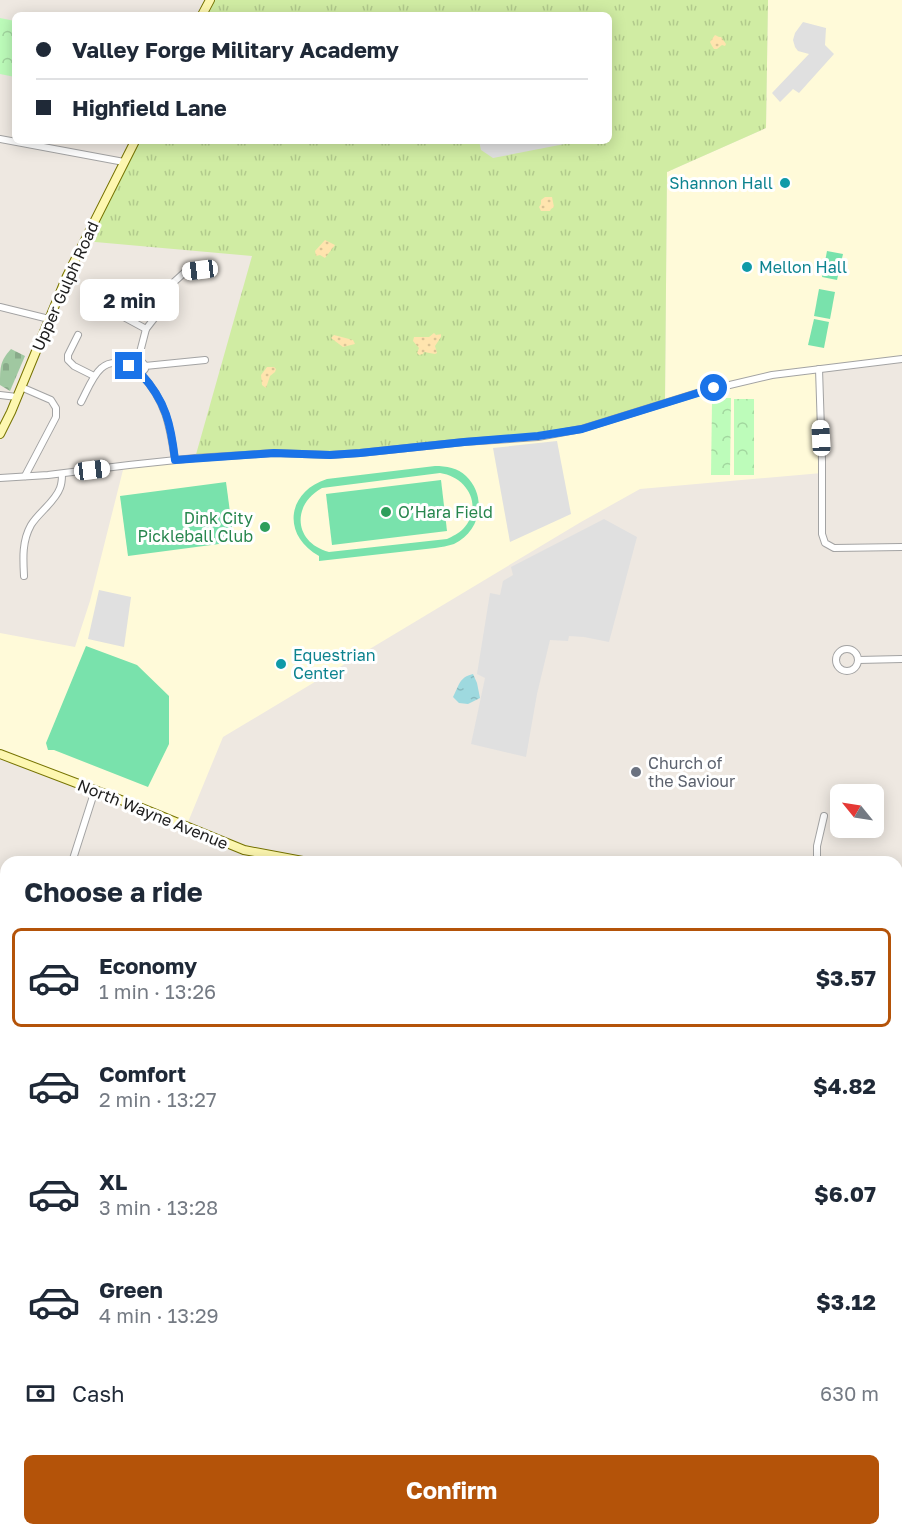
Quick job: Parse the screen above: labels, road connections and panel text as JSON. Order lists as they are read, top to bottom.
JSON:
{
  "streets": {
    "street": ["Upper Gulph Road", "North Wayne Avenue"]
  },
  "places": [
    "Shannon Hall",
    "Mellon Hall",
    "O’Hara Field",
    "Dink City Pickleball Club",
    "Equestrian Center",
    "Church of the Saviour"
  ],
  "north": "top left",
  "page": {
    "banner": ["Valley Forge Military Academy", "Highfield Lane"],
    "bubble": "2 min",
    "heading": "Choose a ride",
    "list": [
      {
        "name": "Economy",
        "note": "1 min · 13:26",
        "value": "$3.57"
      },
      {
        "name": "Comfort",
        "note": "2 min · 13:27",
        "value": "$4.82"
      },
      {
        "name": "XL",
        "note": "3 min · 13:28",
        "value": "$6.07"
      },
      {
        "name": "Green",
        "note": "4 min · 13:29",
        "value": "$3.12"
      }
    ],
    "pay": ["Cash", "630 m"],
    "buttons": "Confirm"
  }
}
